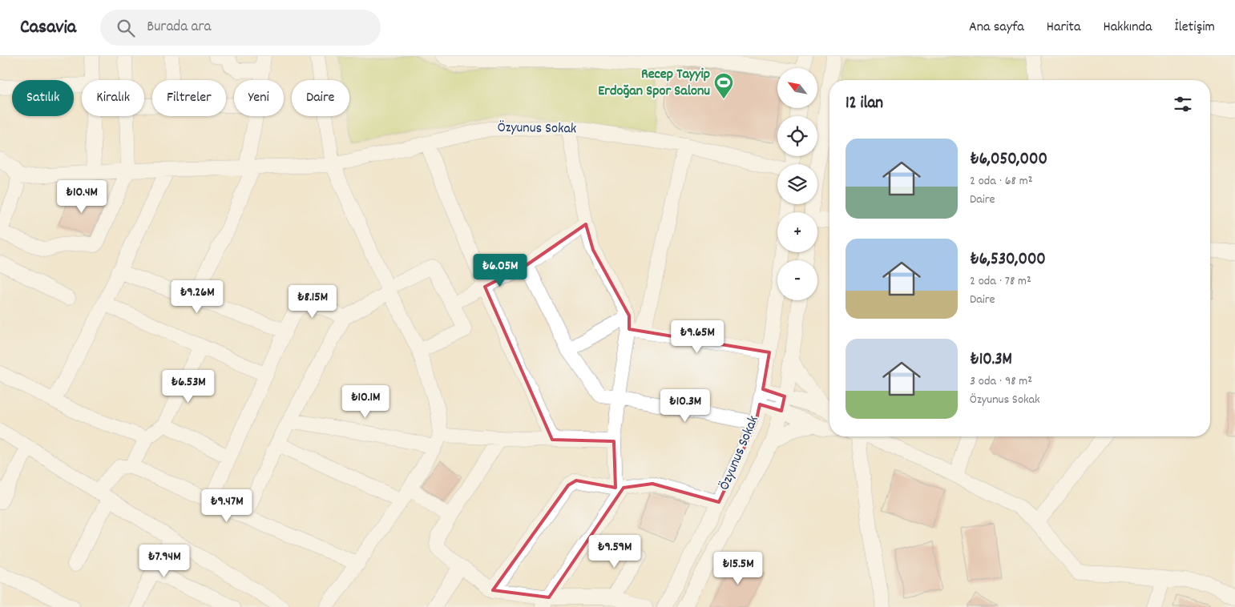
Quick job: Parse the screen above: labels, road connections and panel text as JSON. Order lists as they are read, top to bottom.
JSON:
{
  "streets": {
    "street": ["Özyunus Sokak"]
  },
  "places": {
    "sports": ["Recep Tayyip Erdoğan Spor Salonu"]
  },
  "north": "top left",
  "page": {
    "header": "Casavia",
    "search": "Burada ara",
    "nav": [
      "Ana sayfa",
      "Harita",
      "Hakkında",
      "İletişim"
    ],
    "map_buttons": ["+", "−"],
    "chip": [
      "Satılık",
      "Kiralık",
      "Filtreler",
      "Yeni",
      "Daire"
    ],
    "heading": "12 ilan",
    "list": [
      {
        "name": "₺6,050,000",
        "note": "2 oda · 68 m² · Daire"
      },
      {
        "name": "₺6,530,000",
        "note": "2 oda · 78 m² · Daire"
      },
      {
        "name": "₺10.3M",
        "note": "3 oda · 98 m² · Özyunus Sokak"
      }
    ],
    "price": [
      "₺10.4M",
      "₺6.05M",
      "₺9.26M",
      "₺8.15M",
      "₺9.65M",
      "₺6.53M",
      "₺10.1M",
      "₺10.3M",
      "₺9.47M",
      "₺9.59M",
      "₺7.94M",
      "₺15.5M"
    ]
  }
}
